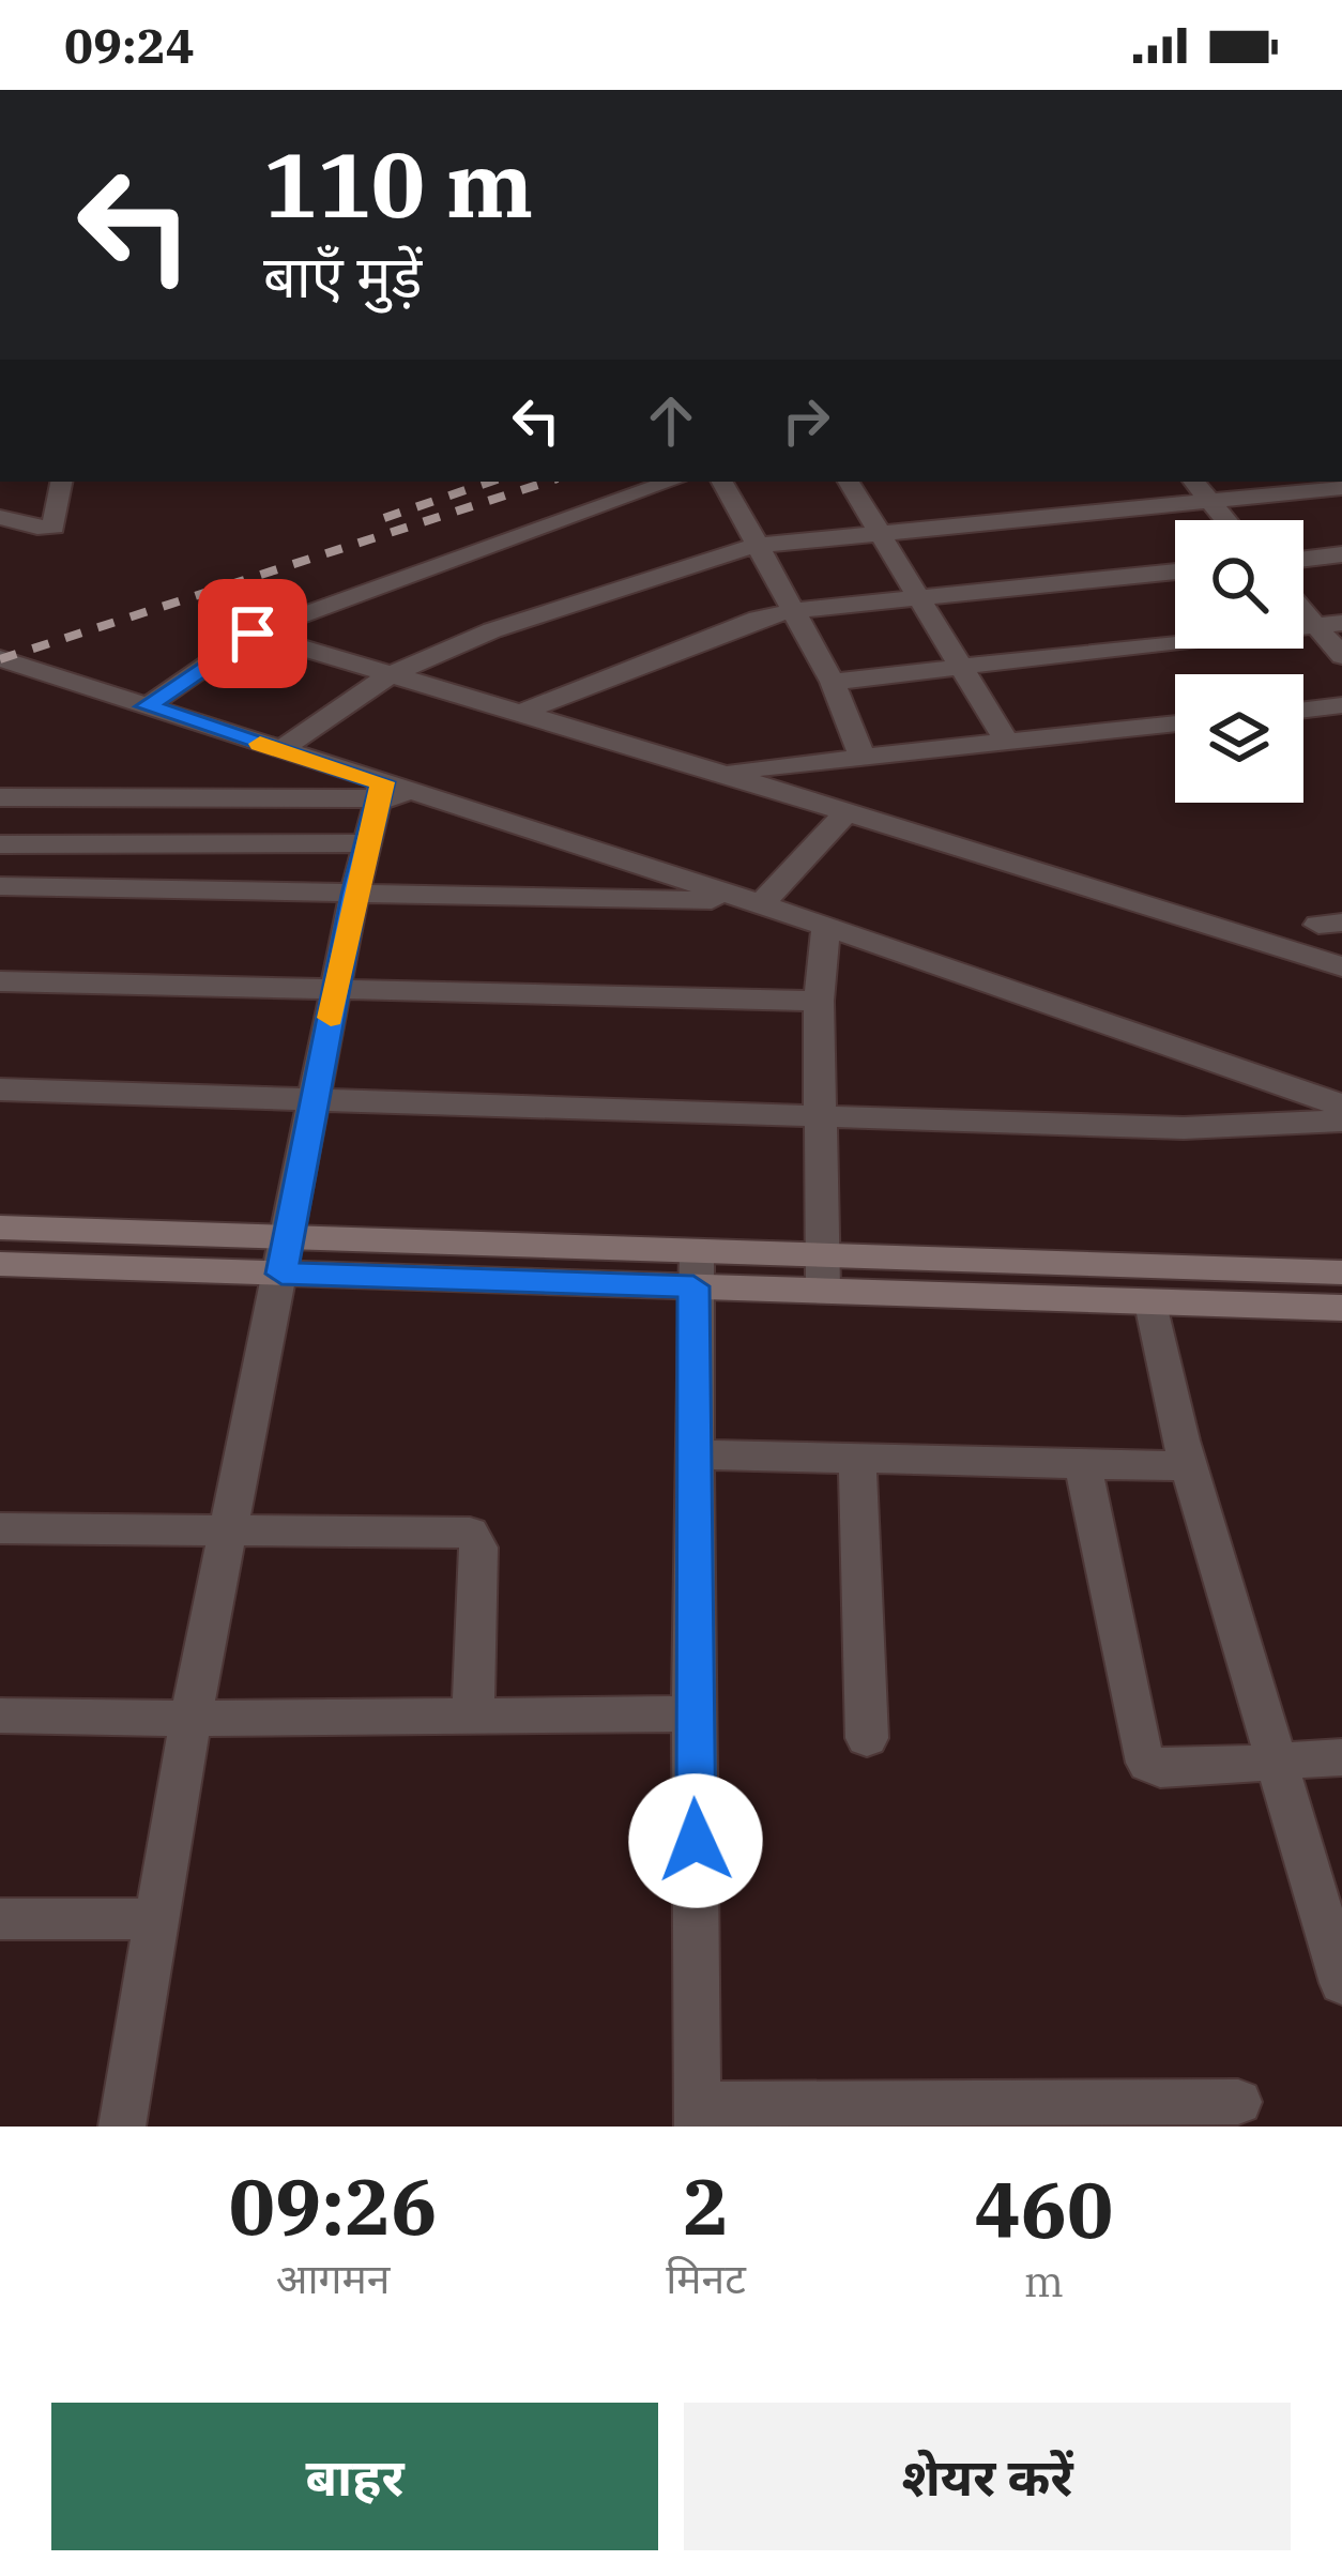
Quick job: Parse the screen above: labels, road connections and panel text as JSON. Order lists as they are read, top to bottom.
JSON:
{
  "page": {
    "status": "09:24",
    "turn": ["110 m", "बाएँ मुड़ें"],
    "eta": [
      "09:26",
      "आगमन",
      "2",
      "मिनट",
      "460",
      "m"
    ],
    "buttons": ["बाहर", "शेयर करें"]
  }
}
